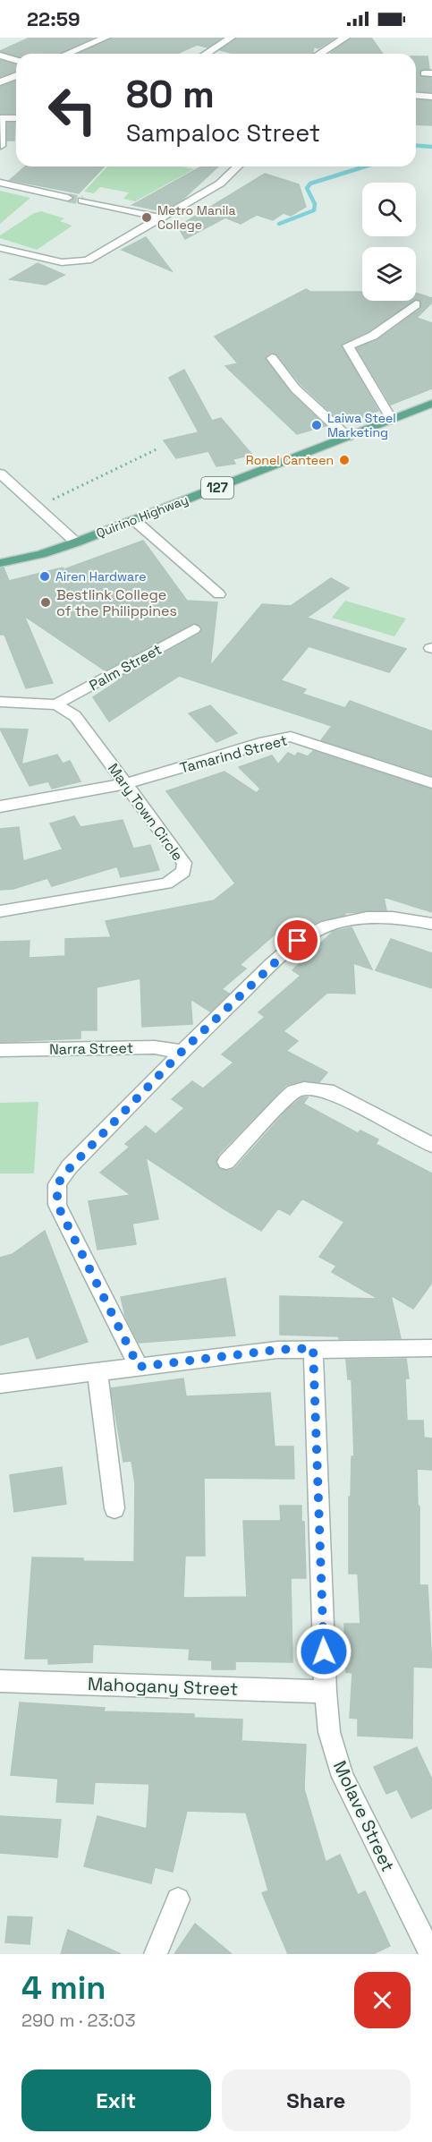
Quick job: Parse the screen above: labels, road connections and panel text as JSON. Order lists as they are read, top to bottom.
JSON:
{
  "streets": {
    "main road": ["127", "Quirino Highway"],
    "street": [
      "Palm Street",
      "Tamarind Street",
      "Mary Town Circle",
      "Narra Street",
      "Mahogany Street",
      "Molave Street"
    ]
  },
  "crossings": [
    ["Palm Street", "Mary Town Circle"],
    ["Tamarind Street", "Mary Town Circle"],
    ["Mahogany Street", "Molave Street"]
  ],
  "places": [
    "Metro Manila College",
    "Laiwa Steel Marketing",
    "Ronel Canteen",
    "Airen Hardware",
    "Bestlink College of the Philippines"
  ],
  "page": {
    "status": "22:59",
    "turn": ["80 m", "Sampaloc Street"],
    "heading": ["4 min", "290 m · 23:03"],
    "buttons": ["Exit", "Share"]
  }
}
